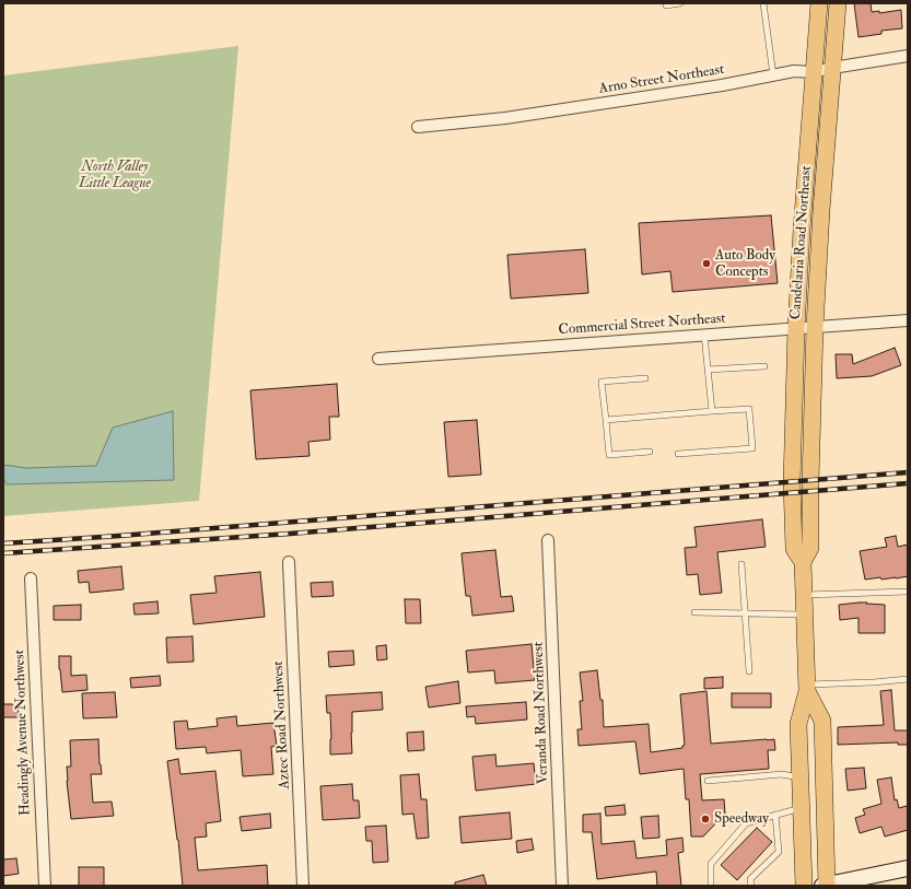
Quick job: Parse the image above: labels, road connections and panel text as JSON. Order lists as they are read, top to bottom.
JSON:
{
  "streets": {
    "main road": ["Candelaria Road Northeast"],
    "street": [
      "Arno Street Northeast",
      "Commercial Street Northeast",
      "Veranda Road Northwest",
      "Aztec Road Northwest",
      "Headingly Avenue Northwest"
    ]
  },
  "crossings": [
    ["Arno Street Northeast", "Candelaria Road Northeast"],
    ["Candelaria Road Northeast", "Commercial Street Northeast"]
  ],
  "parks": ["North Valley Little League"],
  "places": ["Auto Body Concepts", "Speedway"]
}
